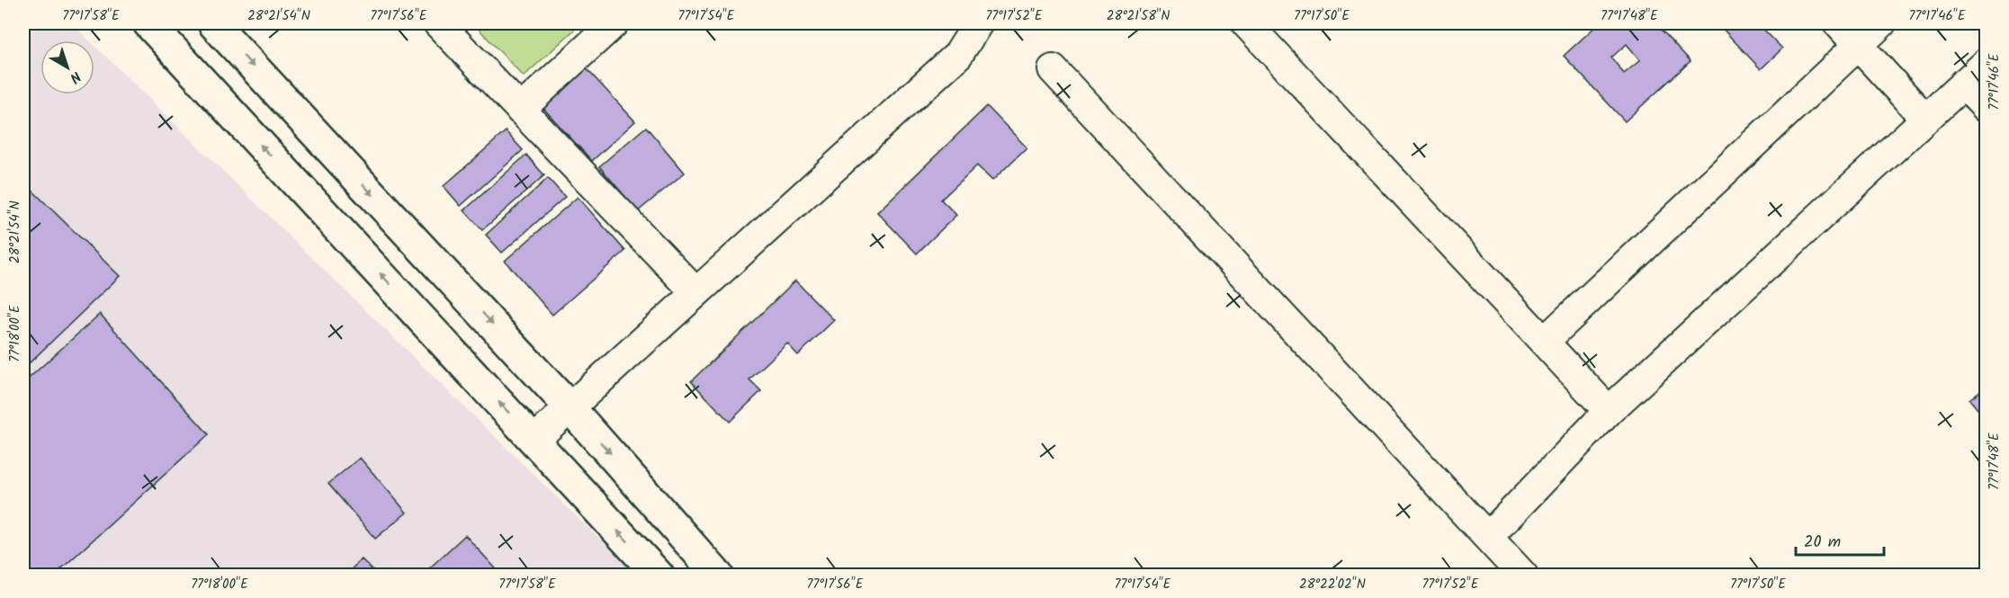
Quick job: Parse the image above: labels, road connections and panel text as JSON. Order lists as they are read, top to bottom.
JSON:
{
  "scale_bar": "20 m",
  "north": "bottom right",
  "coordinates": [
    "77°17'58\"E",
    "28°21'54\"N",
    "77°17'56\"E",
    "77°17'54\"E",
    "77°17'52\"E",
    "28°21'58\"N",
    "77°17'50\"E",
    "77°17'48\"E",
    "77°17'46\"E",
    "77°18'00\"E",
    "28°22'02\"N"
  ]
}
